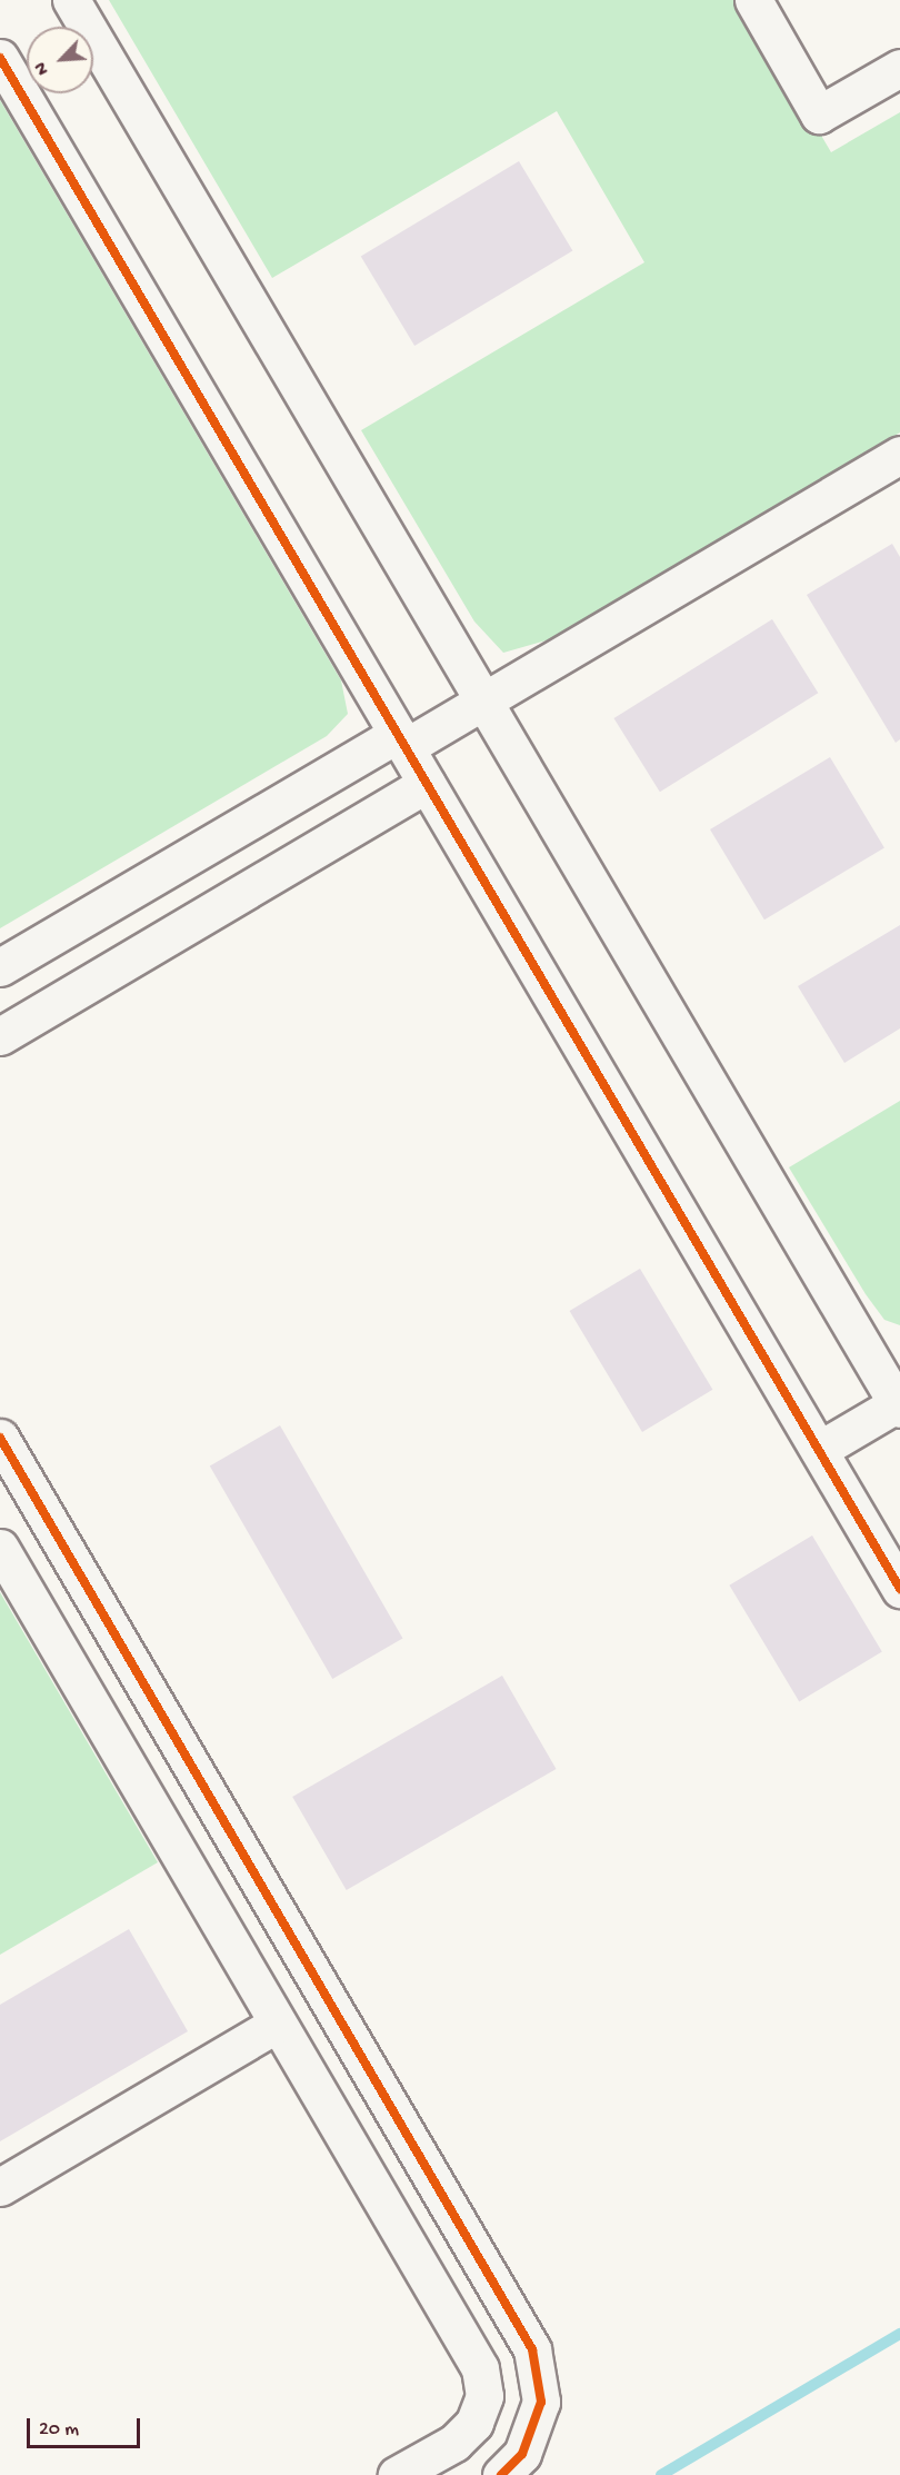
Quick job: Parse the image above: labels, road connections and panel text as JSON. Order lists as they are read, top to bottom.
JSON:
{
  "scale_bar": "20 m",
  "north": "bottom left"
}
